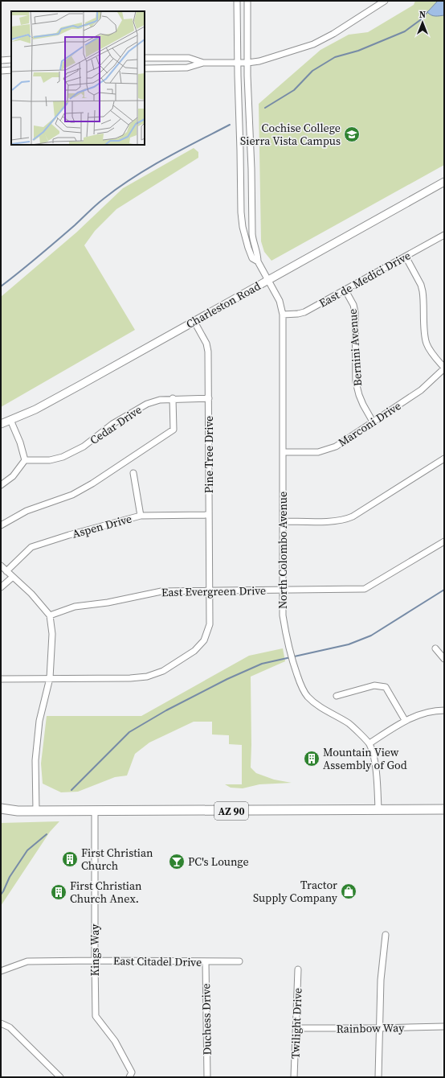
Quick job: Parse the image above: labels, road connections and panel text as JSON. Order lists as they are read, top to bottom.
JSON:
{
  "streets": {
    "highway": ["AZ 90"],
    "main road": ["Charleston Road"],
    "street": [
      "East de Medici Drive",
      "Bernini Avenue",
      "Marconi Drive",
      "Cedar Drive",
      "Pine Tree Drive",
      "Aspen Drive",
      "North Colombo Avenue",
      "East Evergreen Drive",
      "Kings Way",
      "East Citadel Drive",
      "Duchess Drive",
      "Twilight Drive",
      "Rainbow Way"
    ]
  },
  "crossings": [
    ["East de Medici Drive", "Bernini Avenue"],
    ["East de Medici Drive", "North Colombo Avenue"],
    ["Charleston Road", "Pine Tree Drive"],
    ["Charleston Road", "North Colombo Avenue"],
    ["Bernini Avenue", "Marconi Drive"],
    ["Marconi Drive", "North Colombo Avenue"],
    ["Cedar Drive", "Pine Tree Drive"],
    ["Pine Tree Drive", "Aspen Drive"],
    ["Pine Tree Drive", "East Evergreen Drive"],
    ["North Colombo Avenue", "East Evergreen Drive"],
    ["AZ 90", "Kings Way"],
    ["Kings Way", "East Citadel Drive"],
    ["East Citadel Drive", "Duchess Drive"],
    ["Twilight Drive", "Rainbow Way"]
  ],
  "places": {
    "school or university": ["Cochise College Sierra Vista Campus"],
    "building": ["Mountain View Assembly of God", "First Christian Church", "First Christian Church Anex."],
    "bar": ["PC's Lounge"],
    "shop": ["Tractor Supply Company"]
  },
  "north": "top"
}
